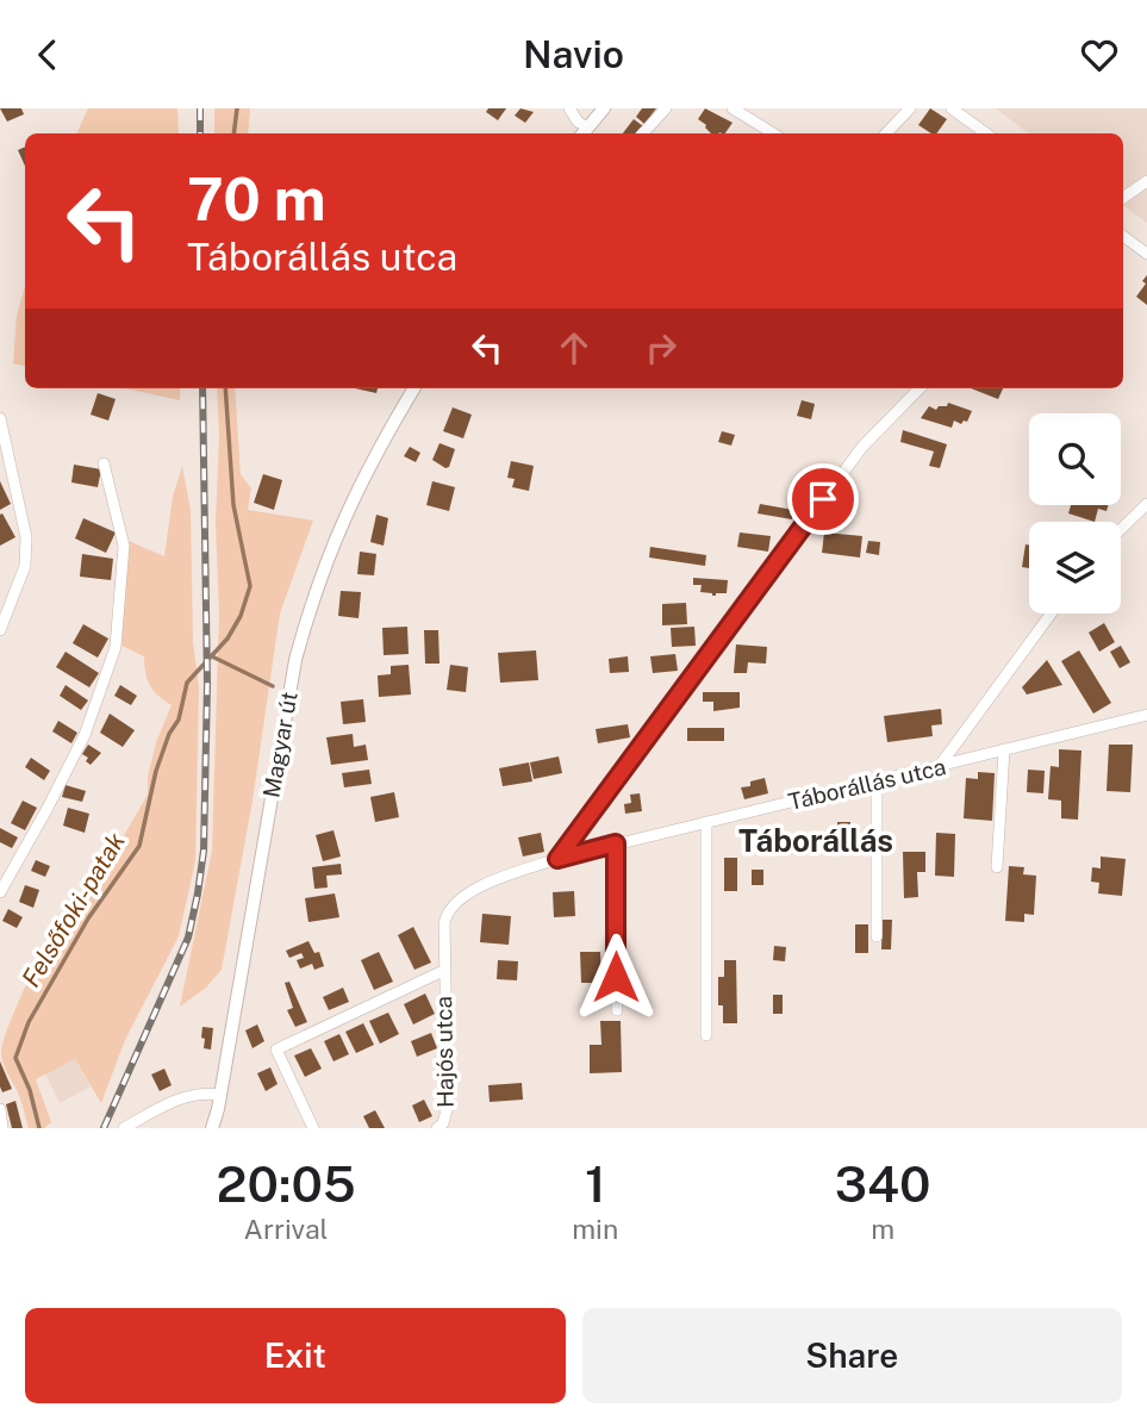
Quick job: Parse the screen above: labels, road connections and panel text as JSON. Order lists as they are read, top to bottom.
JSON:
{
  "streets": {
    "street": ["Magyar út", "Táborállás utca", "Hajós utca"]
  },
  "crossings": [
    ["Táborállás utca", "Hajós utca"]
  ],
  "districts": ["Táborállás"],
  "water": ["Felsőfoki-patak"],
  "page": {
    "header": "Navio",
    "turn": ["70 m", "Táborállás utca"],
    "eta": [
      "20:05",
      "Arrival",
      "1",
      "min",
      "340",
      "m"
    ],
    "buttons": ["Exit", "Share"]
  }
}
